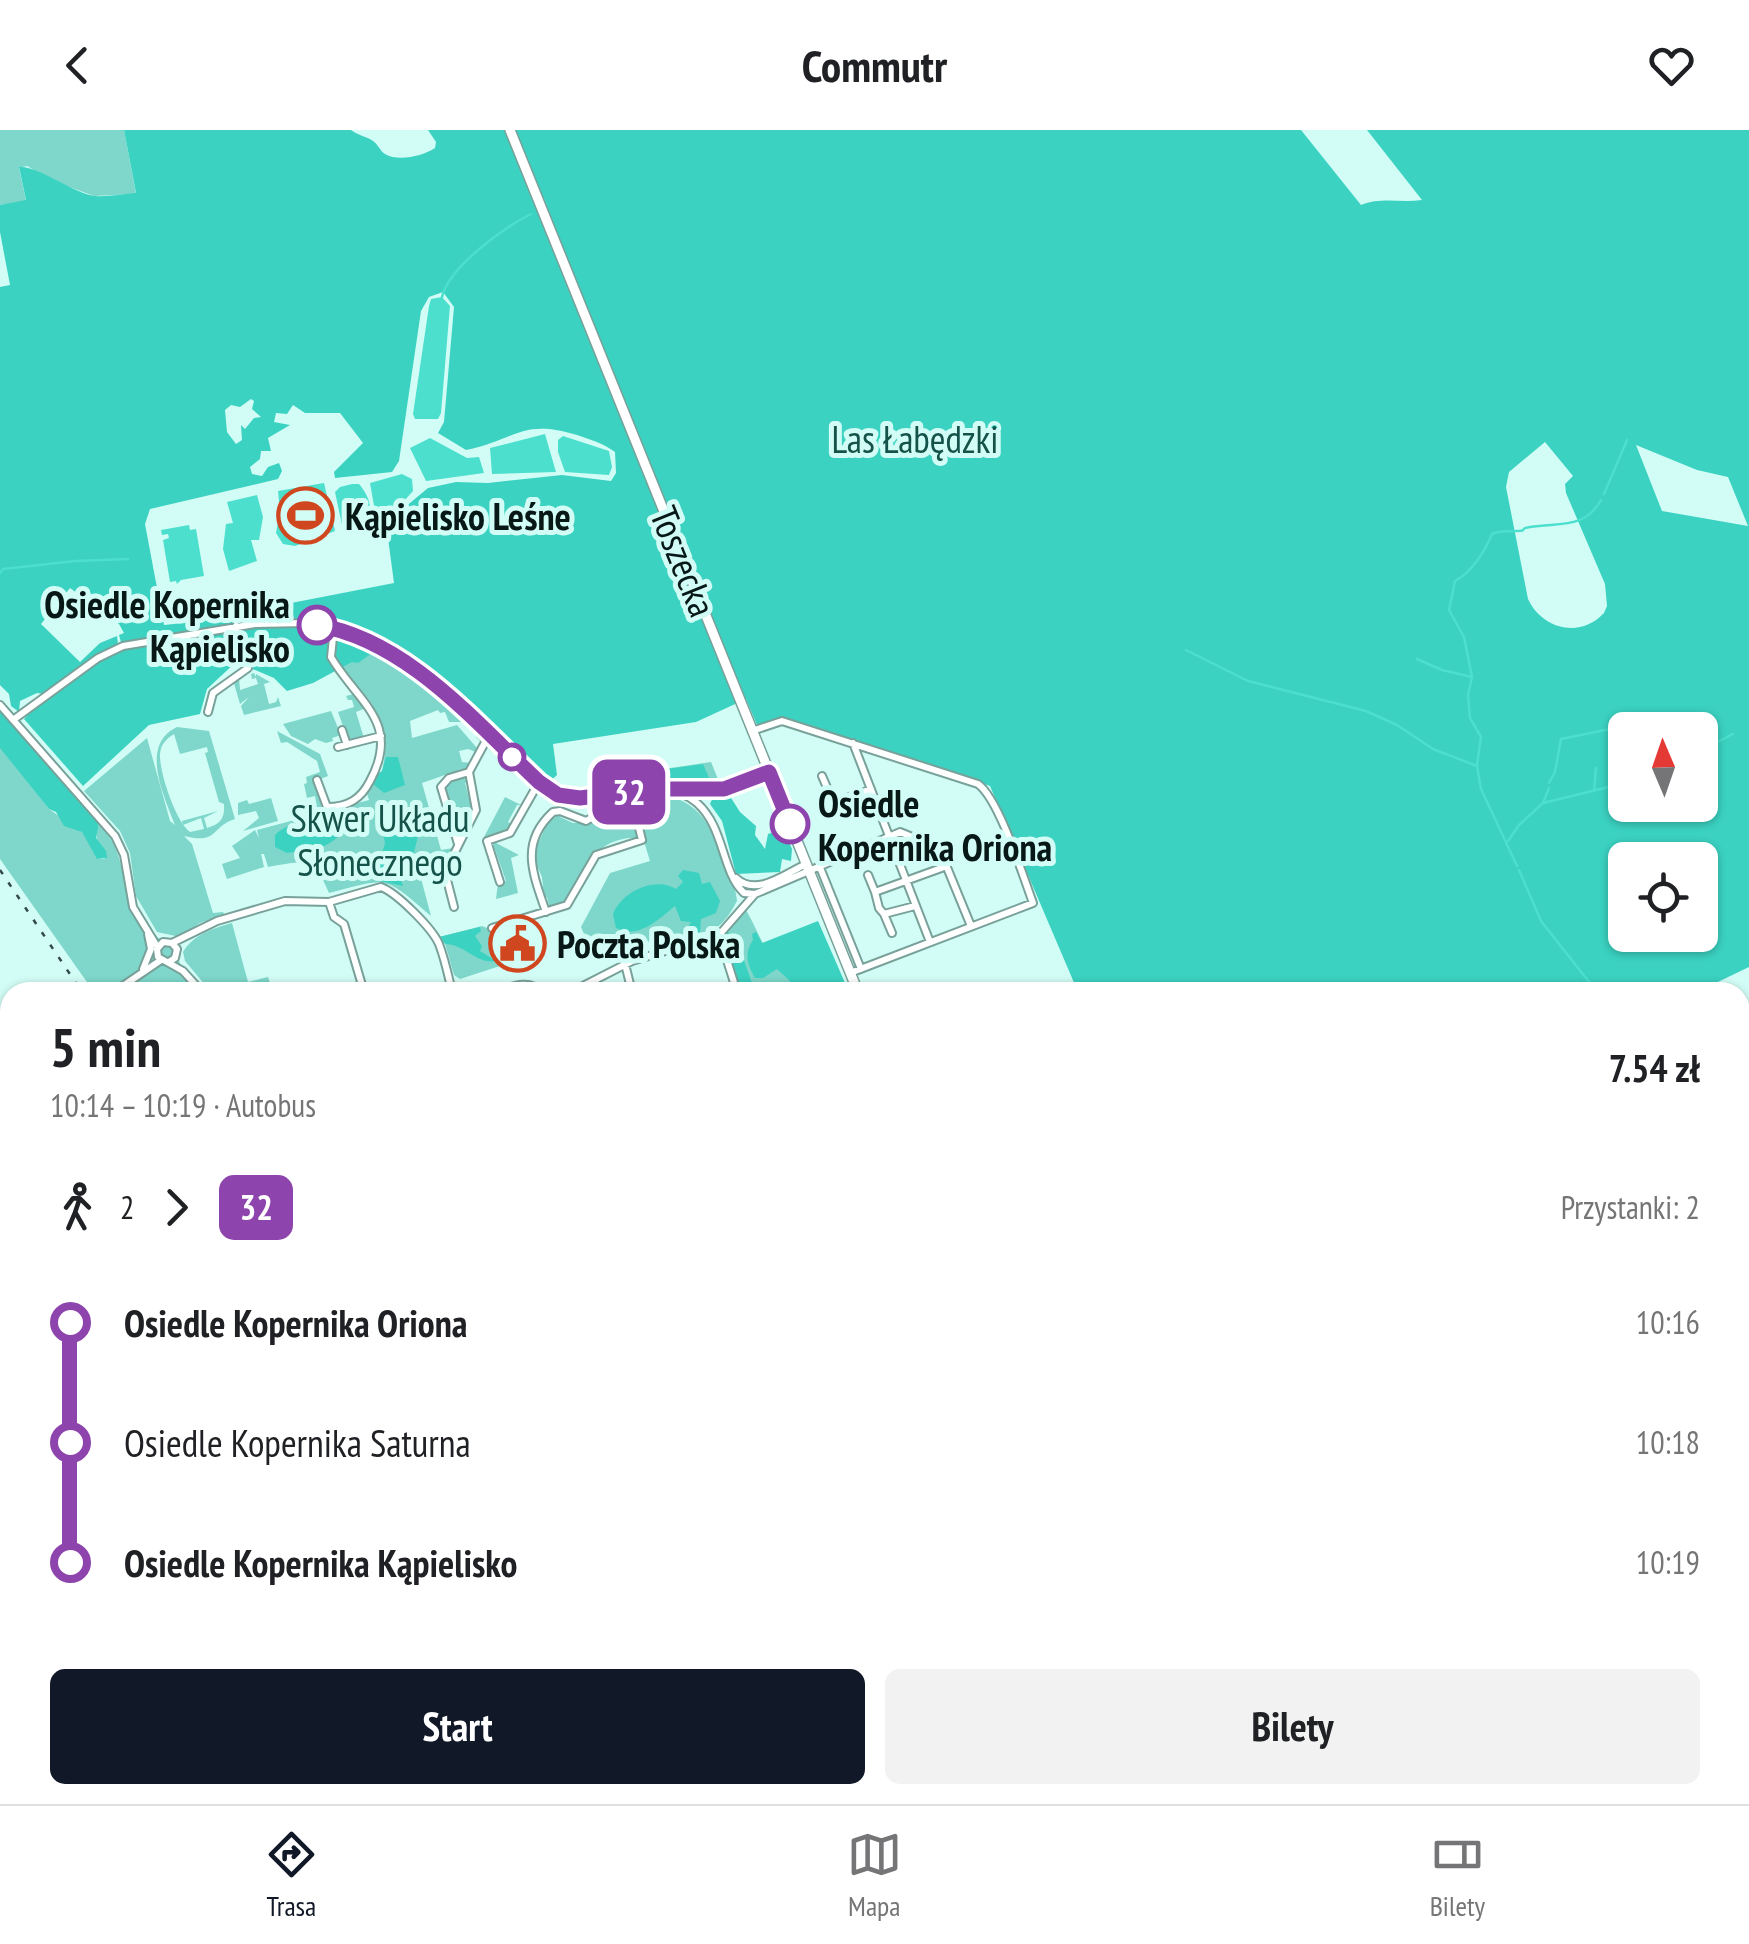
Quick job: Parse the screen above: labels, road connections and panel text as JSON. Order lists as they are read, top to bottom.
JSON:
{
  "streets": {
    "main road": ["Toszecka"]
  },
  "parks": ["Las Łabędzki", "Skwer Układu Słonecznego"],
  "places": {
    "sports": ["Kąpielisko Leśne"],
    "other": ["Osiedle Kopernika Kąpielisko", "Osiedle Kopernika Oriona"],
    "public building": ["Poczta Polska"]
  },
  "lines": ["bus line 32"],
  "north": "top",
  "page": {
    "header": "Commutr",
    "on_map": "32",
    "heading": ["5 min", "10:14 – 10:19 · Autobus", "7.54 zł"],
    "legs": ["2", "32", "Przystanki: 2"],
    "list": [
      {
        "name": "Osiedle Kopernika Oriona",
        "value": "10:16"
      },
      {
        "name": "Osiedle Kopernika Saturna",
        "value": "10:18"
      },
      {
        "name": "Osiedle Kopernika Kąpielisko",
        "value": "10:19"
      }
    ],
    "buttons": ["Start", "Bilety"],
    "tabs": ["Trasa", "Mapa", "Bilety"]
  }
}
